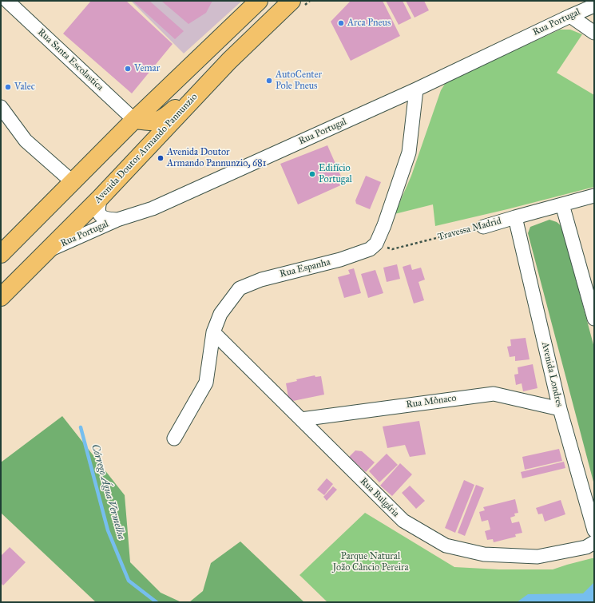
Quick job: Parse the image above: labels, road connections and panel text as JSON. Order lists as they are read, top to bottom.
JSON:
{
  "streets": {
    "main road": ["Avenida Doutor Armando Pannunzio"],
    "street": [
      "Rua Portugal",
      "Rua Santa Escolastica",
      "Travessa Madrid",
      "Rua Espanha",
      "Avenida Londres",
      "Rua Mônaco",
      "Rua Bulgária"
    ]
  },
  "crossings": [
    ["Rua Portugal", "Avenida Doutor Armando Pannunzio"],
    ["Travessa Madrid", "Rua Espanha"],
    ["Travessa Madrid", "Avenida Londres"],
    ["Rua Espanha", "Rua Bulgária"],
    ["Avenida Londres", "Rua Mônaco"],
    ["Rua Mônaco", "Rua Bulgária"]
  ],
  "water": ["Córrego Água Vermelha"],
  "parks": ["Parque Natural João Câncio Pereira"],
  "places": [
    "Arca Pneus",
    "Vemar",
    "AutoCenter Pole Pneus",
    "Valec",
    "Avenida Doutor Armando Pannunzio, 681",
    "Edifício Portugal"
  ]
}
